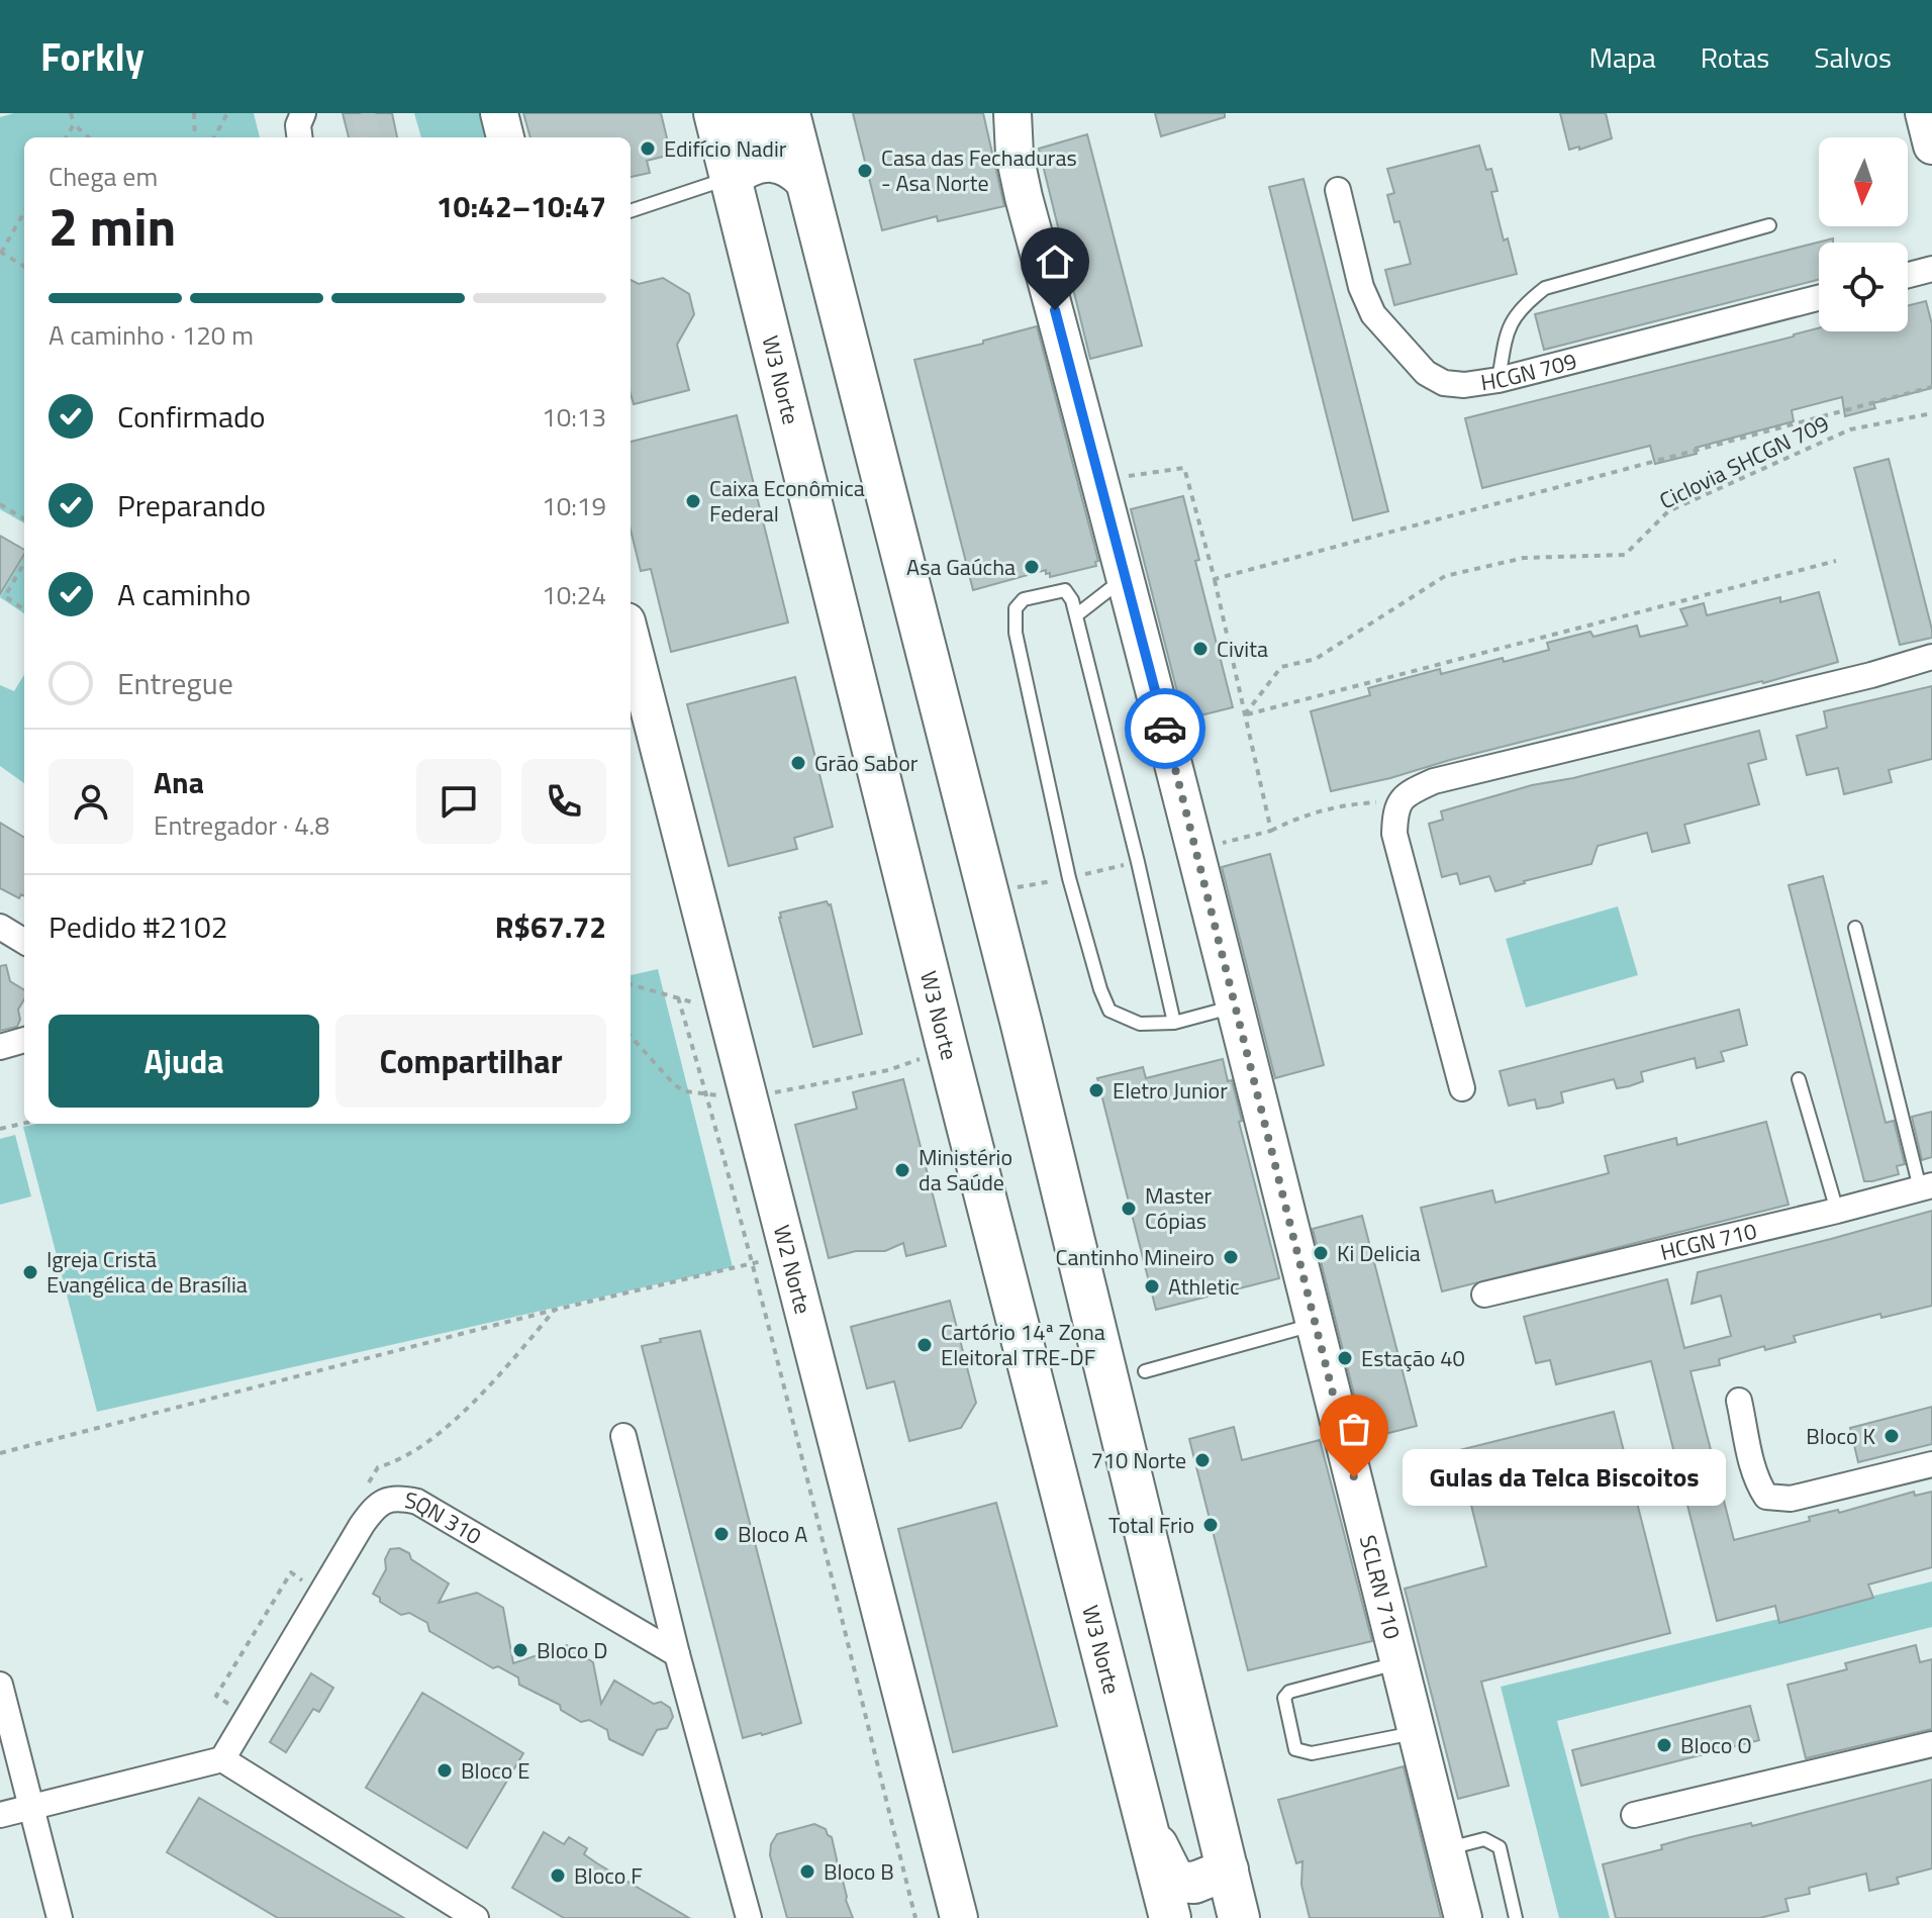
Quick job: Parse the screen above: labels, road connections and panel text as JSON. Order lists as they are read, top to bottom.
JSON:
{
  "streets": {
    "main road": ["W3 Norte"],
    "street": [
      "HCGN 709",
      "HCGN 710",
      "W2 Norte",
      "SQN 310",
      "SCLRN 710"
    ],
    "path": ["Ciclovia SHCGN 709"]
  },
  "places": [
    "Edifício Nadir",
    "Casa das Fechaduras - Asa Norte",
    "Caixa Econômica Federal",
    "Asa Gaúcha",
    "Civita",
    "Grão Sabor",
    "Eletro Junior",
    "Ministério da Saúde",
    "Master Cópias",
    "Ki Delicia",
    "Cantinho Mineiro",
    "Igreja Cristã Evangélica de Brasília",
    "Athletic",
    "Cartório 14ª Zona Eleitoral TRE-DF",
    "Estação 40",
    "Bloco K",
    "710 Norte",
    "Gulas da Telca Biscoitos",
    "Total Frio",
    "Bloco A",
    "Bloco D",
    "Bloco O",
    "Bloco E",
    "Bloco B",
    "Bloco F"
  ],
  "north": "bottom",
  "page": {
    "header": "Forkly",
    "nav": ["Mapa", "Rotas", "Salvos"],
    "heading": ["2 min", "Chega em", "10:42–10:47"],
    "panel": [
      "Ana",
      "Entregador · 4.8",
      "Pedido #2102",
      "R$67.72"
    ],
    "bar": "A caminho · 120 m",
    "list": [
      ["Confirmado", "10:13"],
      ["Preparando", "10:19"],
      ["A caminho", "10:24"],
      "Entregue"
    ],
    "buttons": ["Ajuda", "Compartilhar"],
    "bubble": "Gulas da Telca Biscoitos"
  }
}
